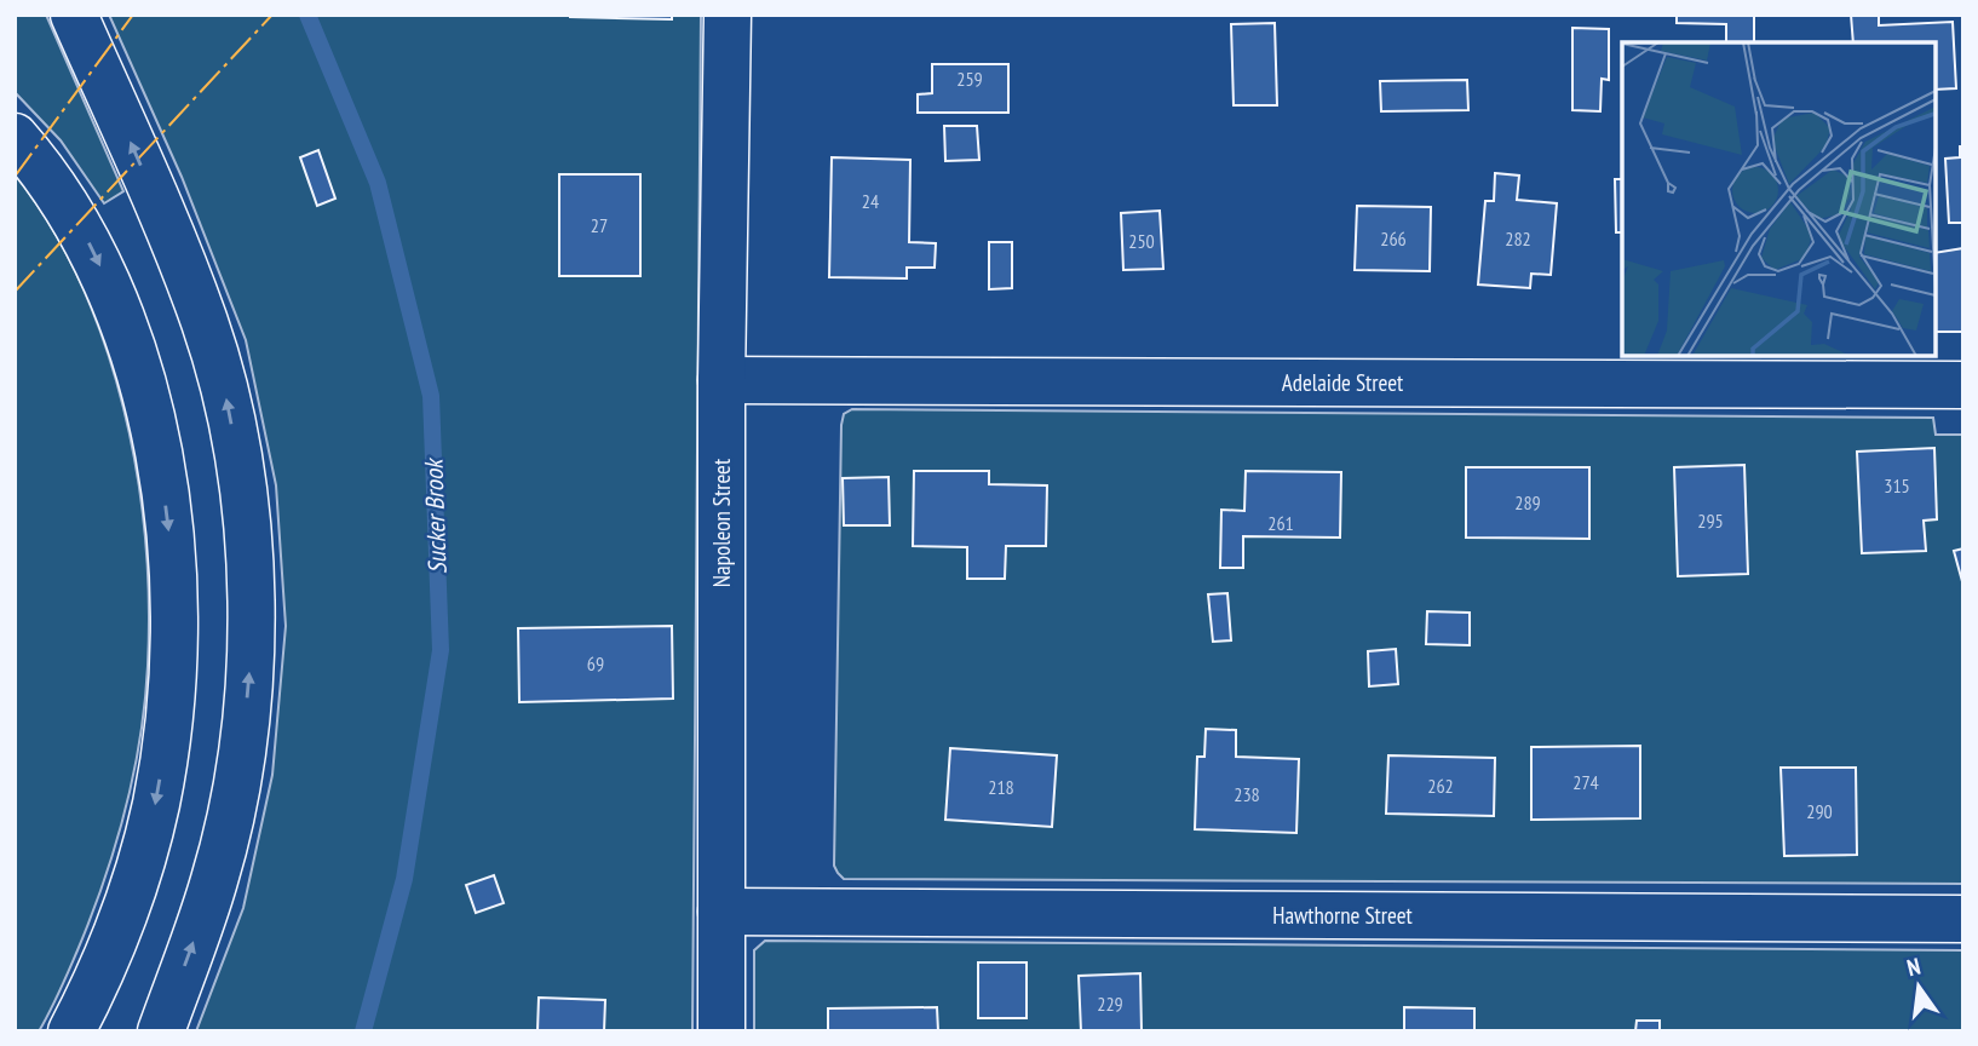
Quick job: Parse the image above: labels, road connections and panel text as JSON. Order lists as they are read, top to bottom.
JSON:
{
  "streets": {
    "main road": ["Adelaide Street", "Napoleon Street", "Hawthorne Street"]
  },
  "crossings": [
    ["Adelaide Street", "Napoleon Street"],
    ["Napoleon Street", "Hawthorne Street"]
  ],
  "water": ["Sucker Brook"],
  "house_numbers": [
    "259",
    "24",
    "27",
    "266",
    "282",
    "250",
    "315",
    "289",
    "295",
    "261",
    "69",
    "274",
    "262",
    "218",
    "238",
    "290",
    "229"
  ],
  "north": "top"
}
